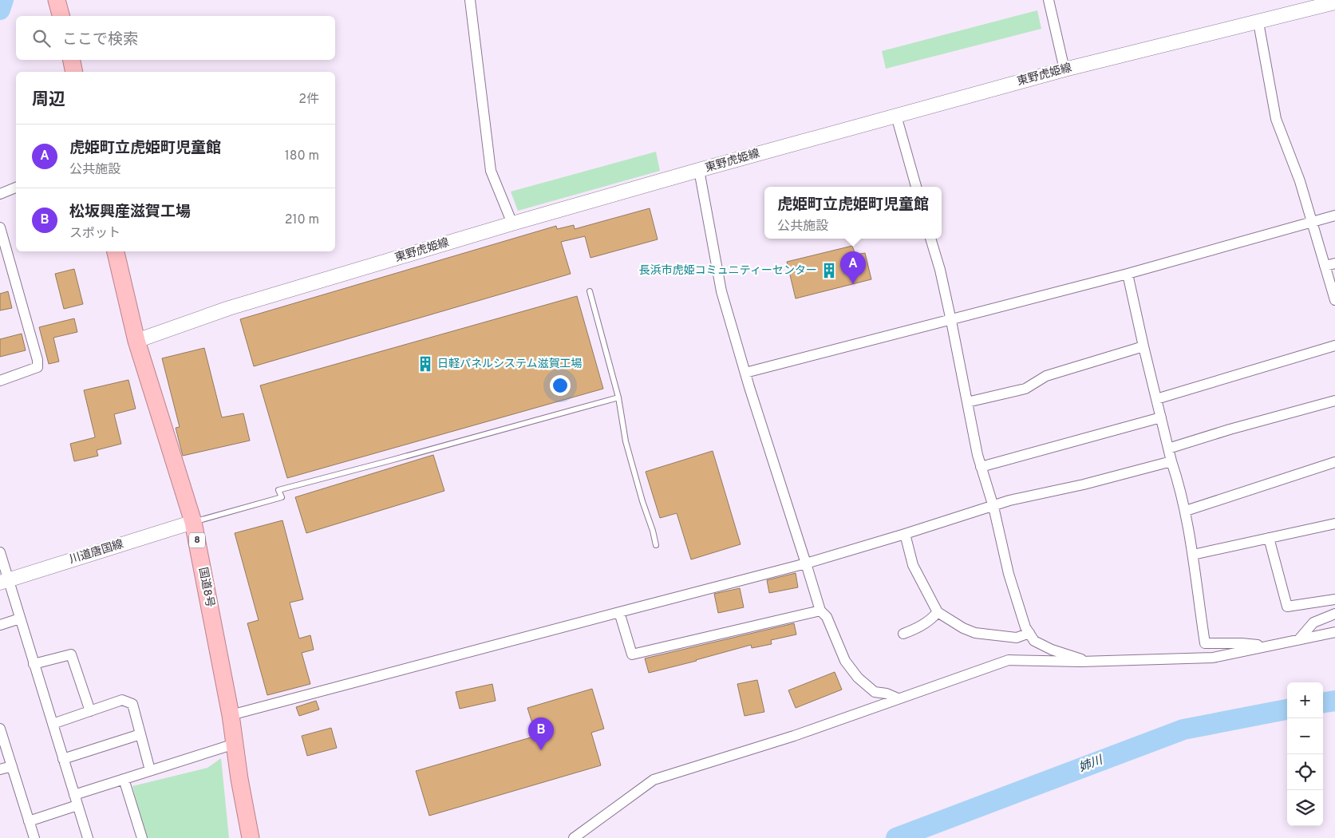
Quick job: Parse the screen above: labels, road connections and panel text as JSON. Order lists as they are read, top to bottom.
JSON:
{
  "streets": {
    "highway": ["8", "国道8号"],
    "main road": ["東野虎姫線", "川道唐国線"]
  },
  "crossings": [
    ["東野虎姫線", "国道8号"],
    ["川道唐国線", "国道8号"]
  ],
  "water": ["姉川"],
  "places": {
    "building": ["長浜市虎姫コミュニティーセンター", "日軽パネルシステム滋賀工場"]
  },
  "page": {
    "search": "ここで検索",
    "heading": ["周辺", "2件"],
    "list": [
      {
        "mark": "A",
        "name": "虎姫町立虎姫町児童館",
        "note": "公共施設",
        "value": "180 m"
      },
      {
        "mark": "B",
        "name": "松坂興産滋賀工場",
        "note": "スポット",
        "value": "210 m"
      }
    ],
    "popup": ["虎姫町立虎姫町児童館", "公共施設"],
    "pins": ["A", "B"],
    "map_buttons": ["+", "−"]
  }
}
